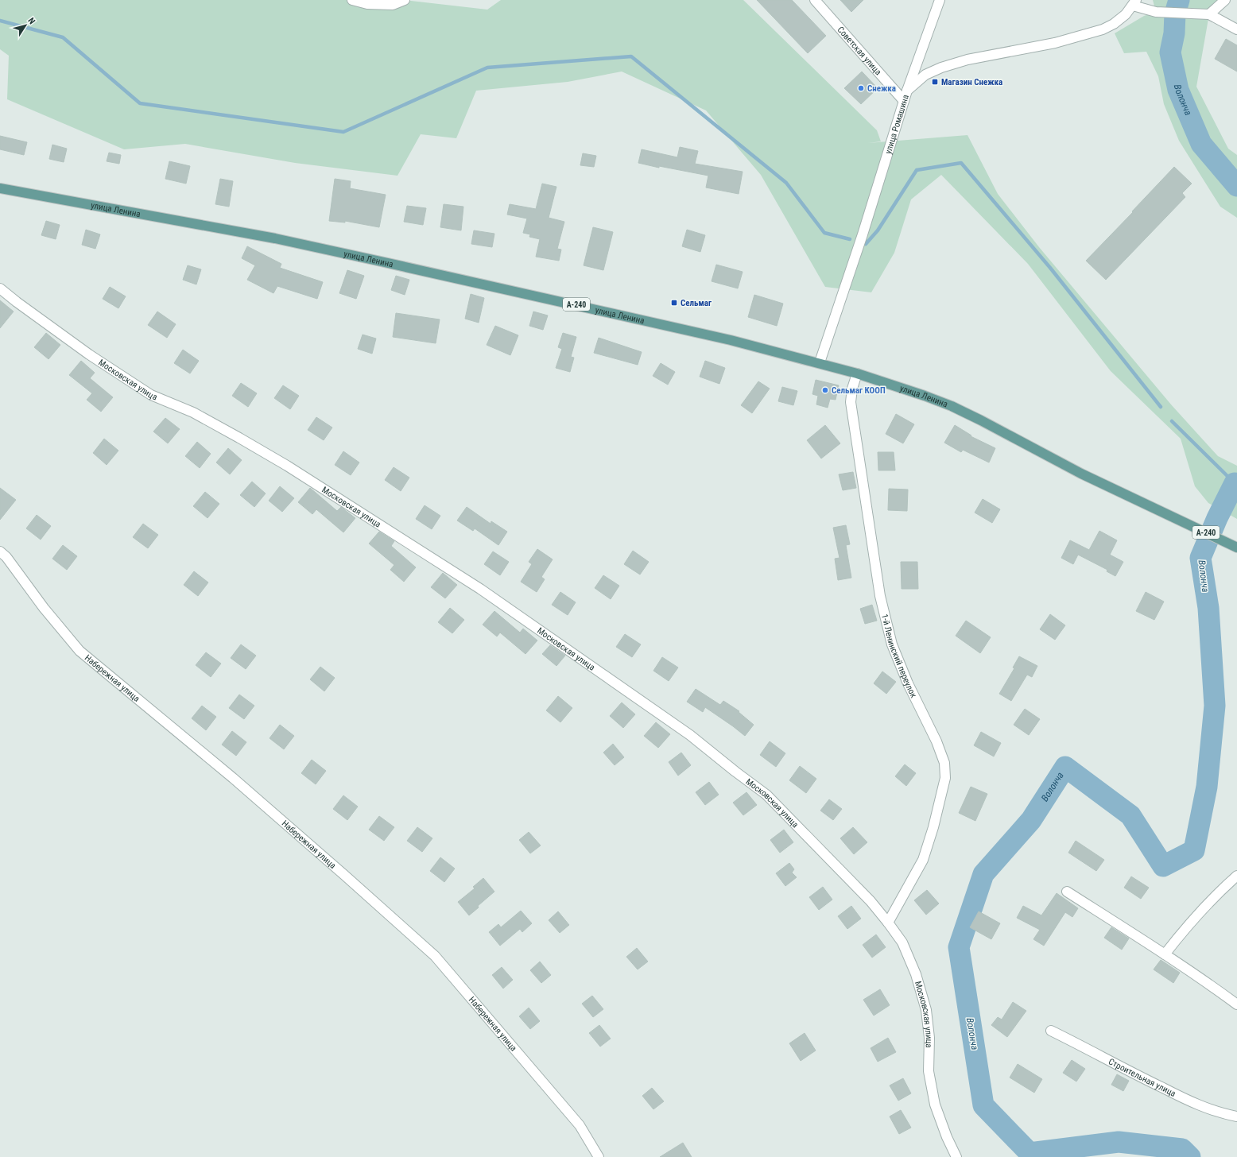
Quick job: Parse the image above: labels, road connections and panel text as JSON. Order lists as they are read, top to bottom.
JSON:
{
  "streets": {
    "main road": ["улица Ленина", "А-240"],
    "street": [
      "Советская улица",
      "улица Ромашина",
      "Московская улица",
      "1-й Ленинский переулок",
      "Набережная улица",
      "Строительная улица"
    ]
  },
  "crossings": [
    ["Советская улица", "улица Ромашина"],
    ["улица Ромашина", "улица Ленина"],
    ["улица Ленина", "1-й Ленинский переулок"],
    ["Московская улица", "1-й Ленинский переулок"]
  ],
  "water": ["Волонча"],
  "places": {
    "transit": ["Магазин Снежка", "Сельмаг"],
    "other": ["Снежка", "Сельмаг КООП"]
  },
  "north": "top right"
}
